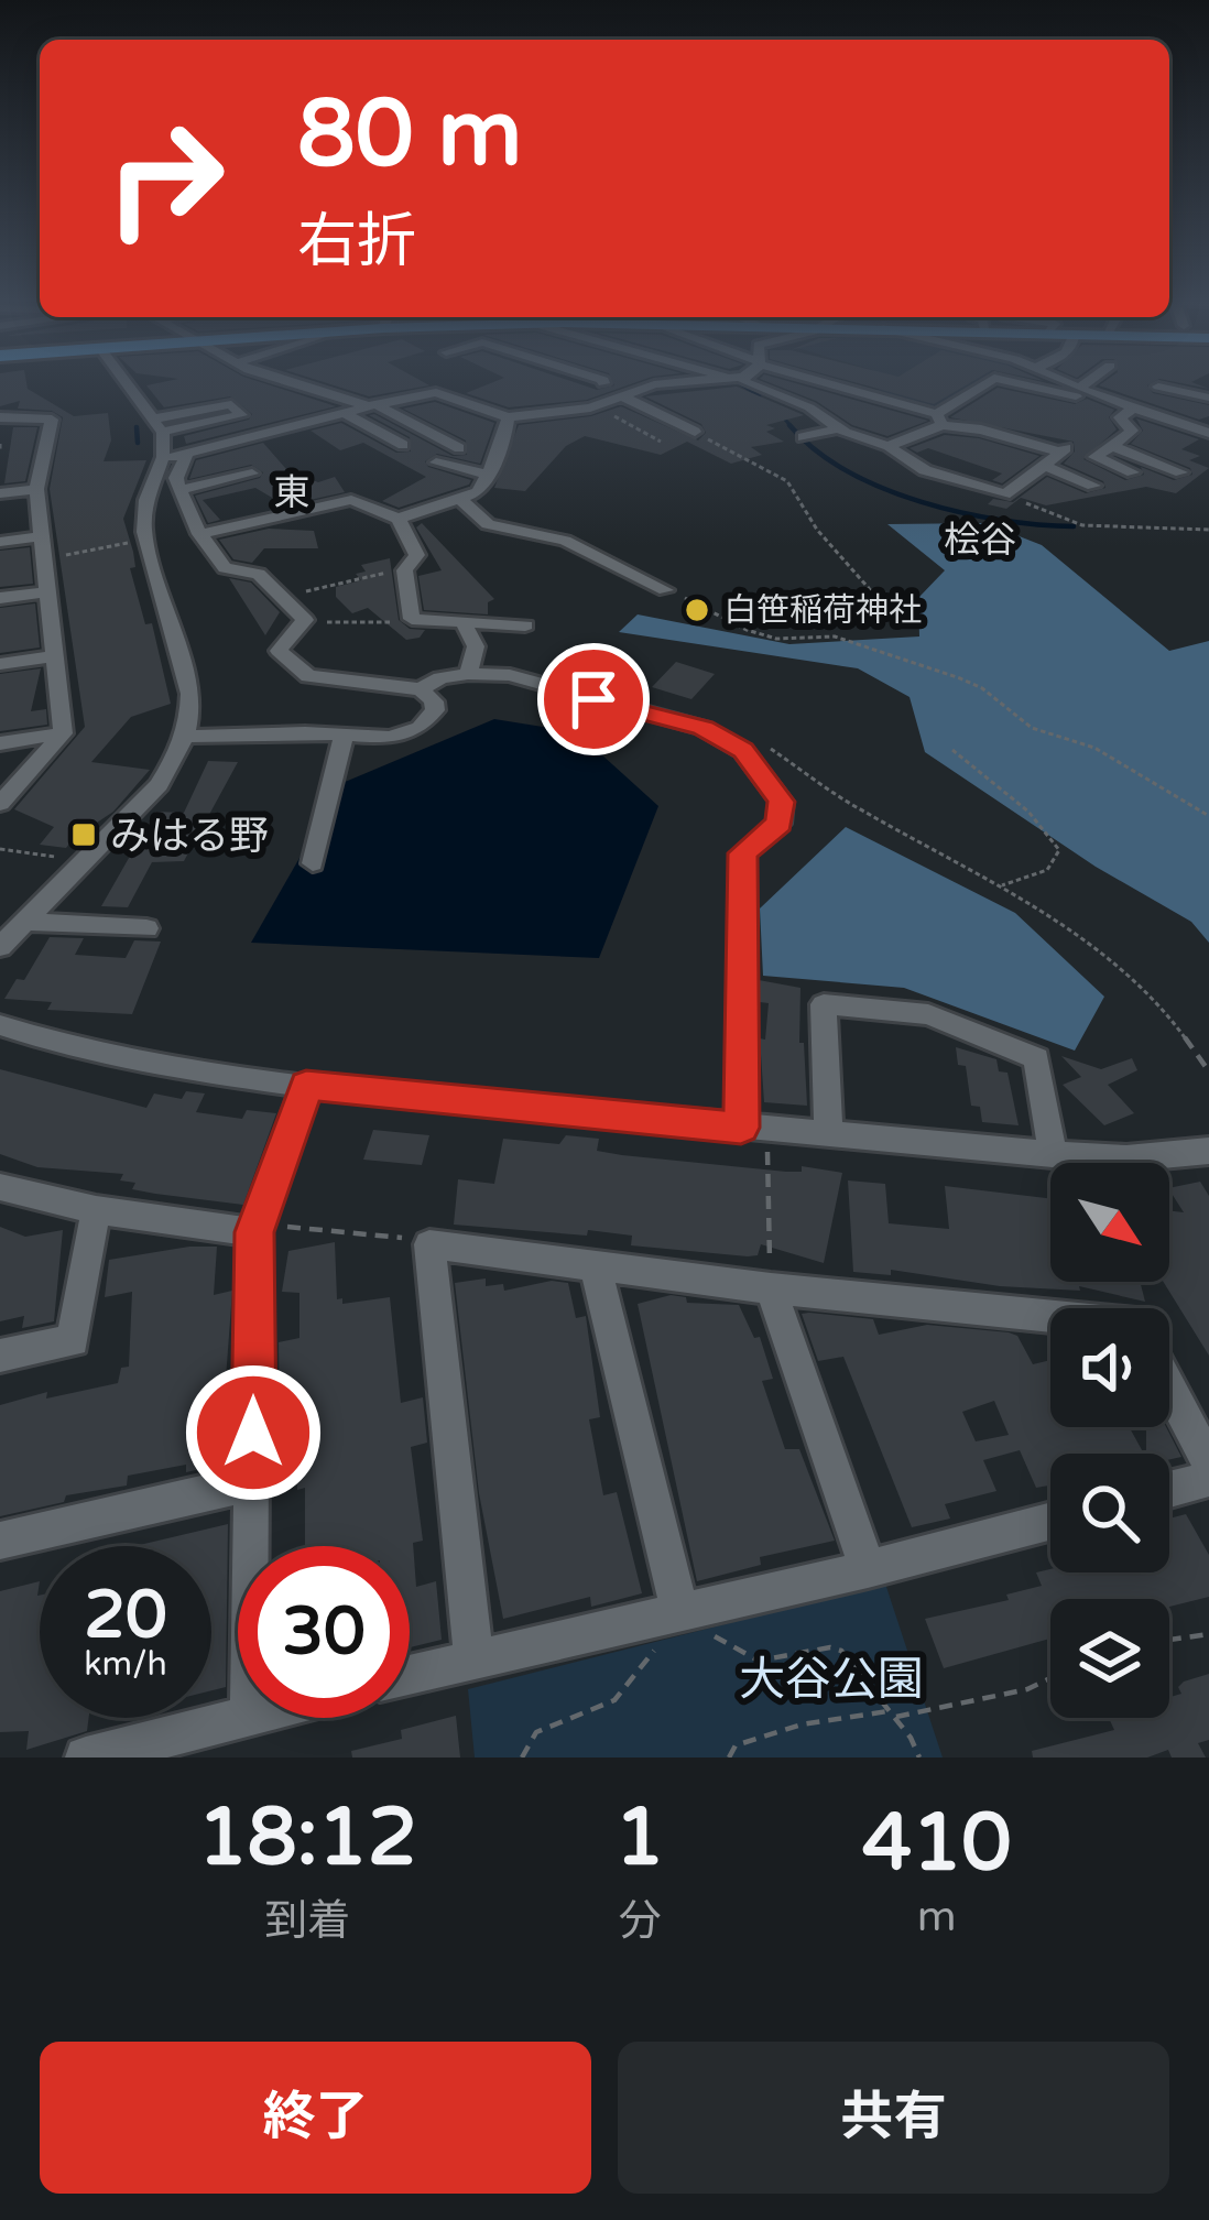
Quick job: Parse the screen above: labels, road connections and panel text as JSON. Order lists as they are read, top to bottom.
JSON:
{
  "districts": ["東", "桧谷"],
  "parks": ["大谷公園"],
  "places": {
    "other": ["白笹稲荷神社"],
    "transit": ["みはる野"]
  },
  "north": "bottom right",
  "page": {
    "turn": ["80 m", "右折"],
    "speed": "20 km/h",
    "limit": "30",
    "eta": [
      "18:12",
      "到着",
      "1",
      "分",
      "410",
      "m"
    ],
    "buttons": ["終了", "共有"]
  }
}
